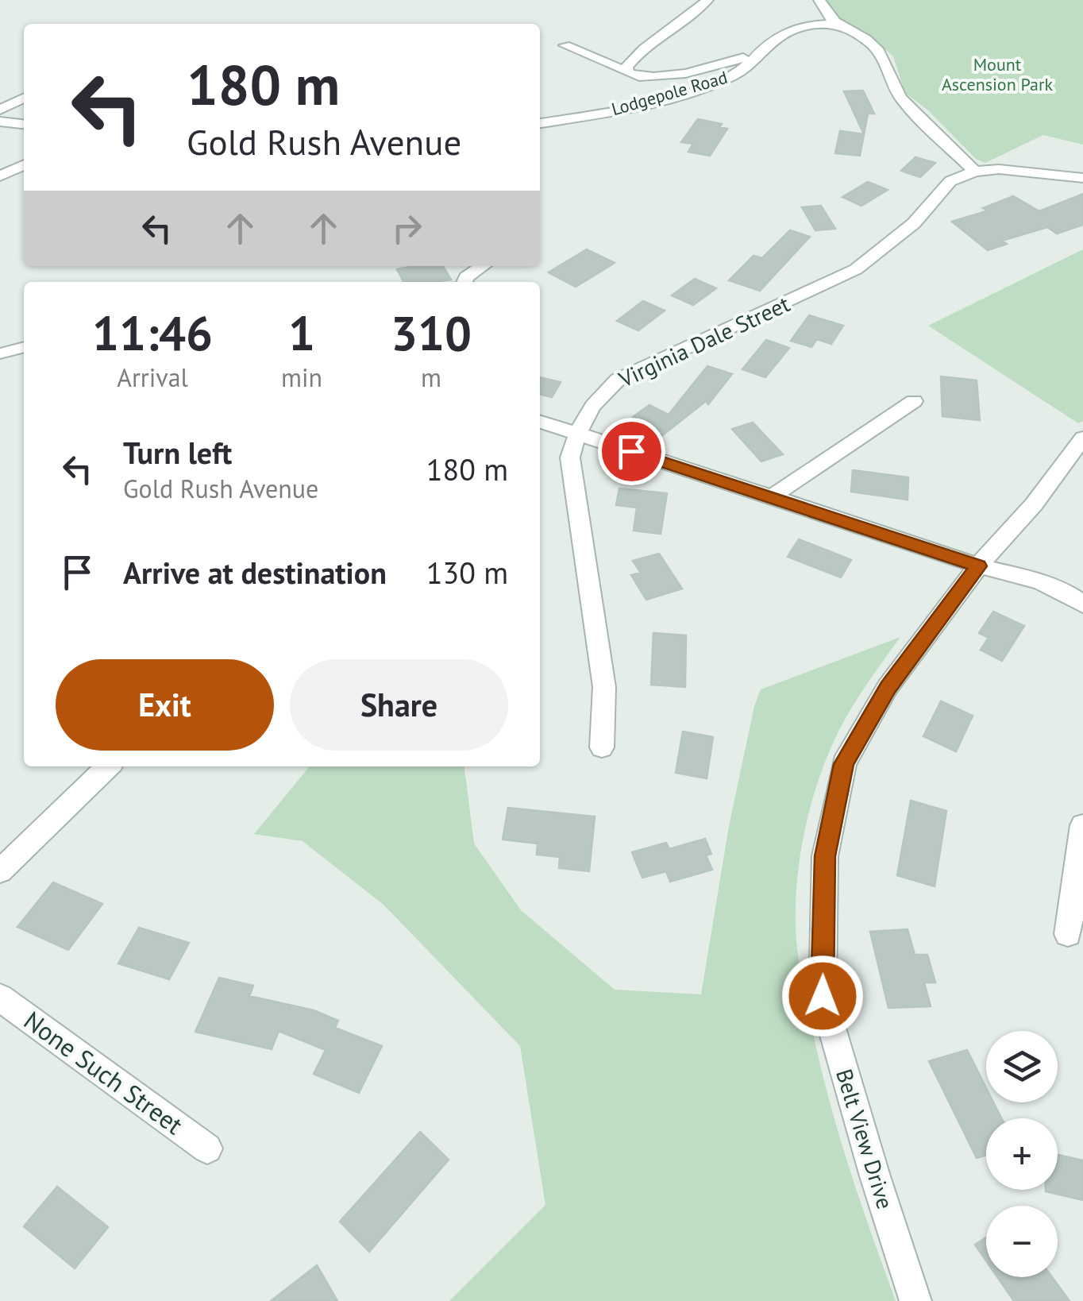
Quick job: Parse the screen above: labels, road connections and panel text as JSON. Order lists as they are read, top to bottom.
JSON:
{
  "streets": {
    "street": [
      "Lodgepole Road",
      "Virginia Dale Street",
      "None Such Street",
      "Belt View Drive"
    ]
  },
  "parks": ["Mount Ascension Park"],
  "page": {
    "turn": ["180 m", "Gold Rush Avenue"],
    "eta": [
      "11:46",
      "Arrival",
      "1",
      "min",
      "310",
      "m"
    ],
    "list": [
      {
        "name": "Turn left",
        "note": "Gold Rush Avenue",
        "value": "180 m"
      },
      {
        "name": "Arrive at destination",
        "value": "130 m"
      }
    ],
    "buttons": ["Exit", "Share"],
    "map_buttons": ["+", "−"]
  }
}
